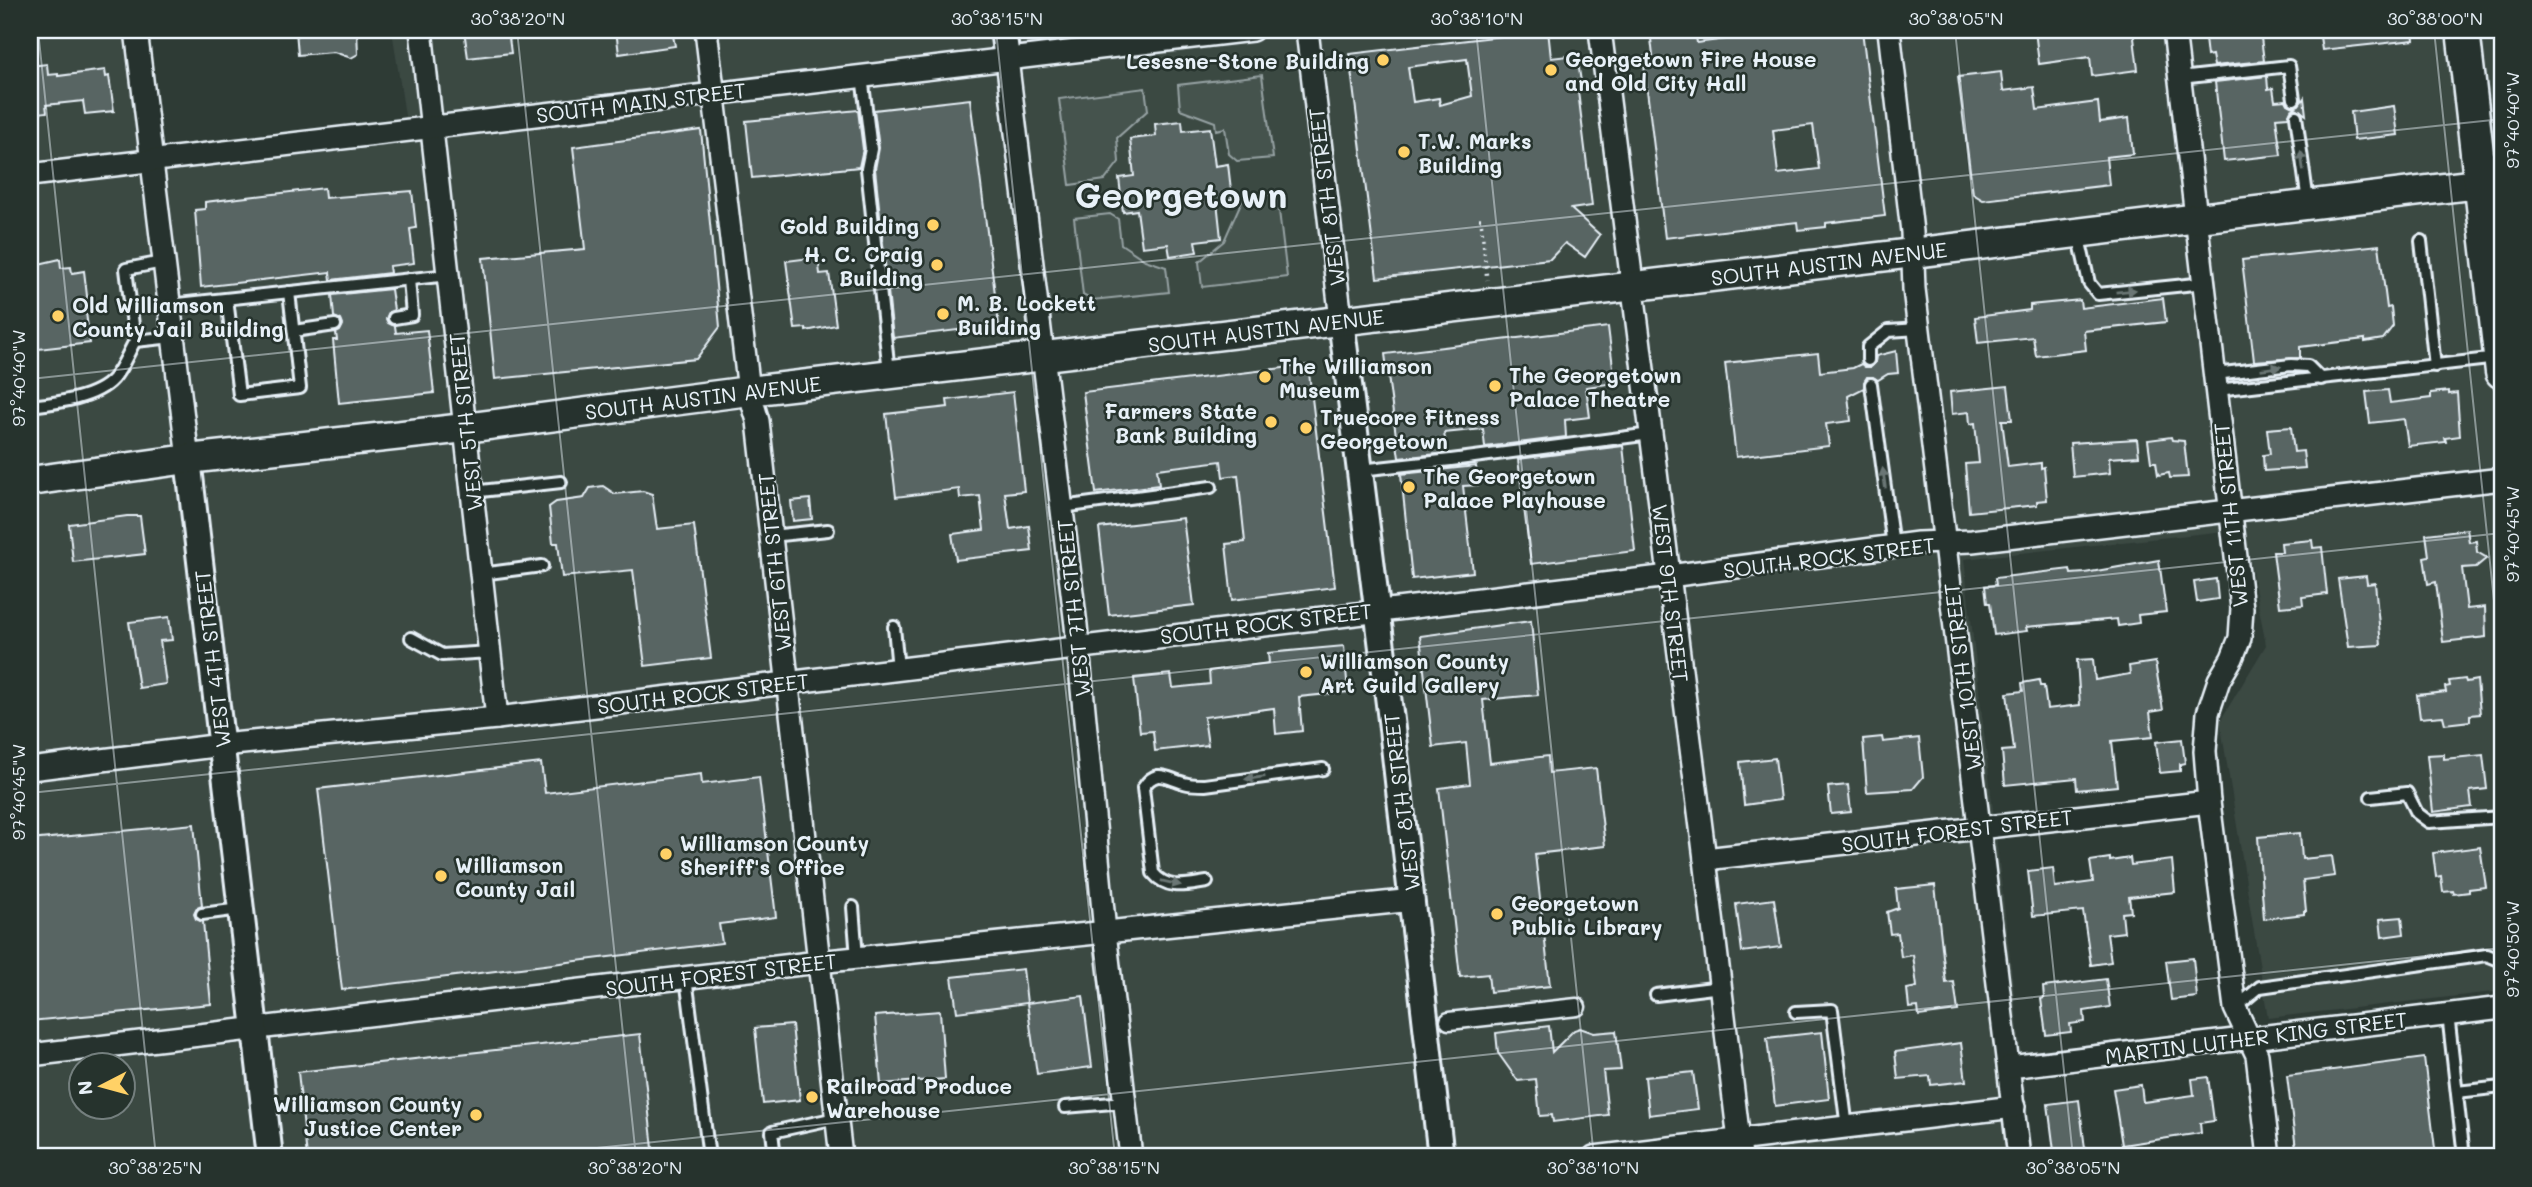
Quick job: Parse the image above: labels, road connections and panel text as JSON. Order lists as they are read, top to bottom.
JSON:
{
  "streets": {
    "main road": ["SOUTH AUSTIN AVENUE"],
    "street": [
      "SOUTH MAIN STREET",
      "WEST 8TH STREET",
      "WEST 5TH STREET",
      "WEST 11TH STREET",
      "SOUTH ROCK STREET",
      "WEST 6TH STREET",
      "WEST 9TH STREET",
      "WEST 7TH STREET",
      "WEST 4TH STREET",
      "WEST 10TH STREET",
      "SOUTH FOREST STREET",
      "MARTIN LUTHER KING STREET"
    ]
  },
  "crossings": [
    ["SOUTH MAIN STREET", "WEST 5TH STREET"],
    ["SOUTH MAIN STREET", "WEST 6TH STREET"],
    ["SOUTH MAIN STREET", "WEST 7TH STREET"],
    ["SOUTH MAIN STREET", "WEST 4TH STREET"],
    ["WEST 8TH STREET", "SOUTH AUSTIN AVENUE"],
    ["WEST 8TH STREET", "SOUTH ROCK STREET"],
    ["WEST 8TH STREET", "SOUTH FOREST STREET"],
    ["SOUTH AUSTIN AVENUE", "WEST 5TH STREET"],
    ["SOUTH AUSTIN AVENUE", "WEST 11TH STREET"],
    ["SOUTH AUSTIN AVENUE", "WEST 6TH STREET"],
    ["SOUTH AUSTIN AVENUE", "WEST 9TH STREET"],
    ["SOUTH AUSTIN AVENUE", "WEST 7TH STREET"],
    ["SOUTH AUSTIN AVENUE", "WEST 4TH STREET"],
    ["SOUTH AUSTIN AVENUE", "WEST 10TH STREET"],
    ["WEST 5TH STREET", "SOUTH ROCK STREET"],
    ["WEST 11TH STREET", "SOUTH ROCK STREET"],
    ["WEST 11TH STREET", "SOUTH FOREST STREET"],
    ["WEST 11TH STREET", "MARTIN LUTHER KING STREET"],
    ["SOUTH ROCK STREET", "WEST 6TH STREET"],
    ["SOUTH ROCK STREET", "WEST 9TH STREET"],
    ["SOUTH ROCK STREET", "WEST 7TH STREET"],
    ["SOUTH ROCK STREET", "WEST 4TH STREET"],
    ["SOUTH ROCK STREET", "WEST 10TH STREET"],
    ["WEST 6TH STREET", "SOUTH FOREST STREET"],
    ["WEST 9TH STREET", "SOUTH FOREST STREET"],
    ["WEST 7TH STREET", "SOUTH FOREST STREET"],
    ["WEST 4TH STREET", "SOUTH FOREST STREET"],
    ["WEST 10TH STREET", "SOUTH FOREST STREET"],
    ["WEST 10TH STREET", "MARTIN LUTHER KING STREET"]
  ],
  "districts": ["Georgetown"],
  "places": [
    "Lesesne-Stone Building",
    "Georgetown Fire House and Old City Hall",
    "T.W. Marks Building",
    "Gold Building",
    "H. C. Craig Building",
    "M. B. Lockett Building",
    "Old Williamson County Jail Building",
    "The Williamson Museum",
    "The Georgetown Palace Theatre",
    "Farmers State Bank Building",
    "Truecore Fitness Georgetown",
    "The Georgetown Palace Playhouse",
    "Williamson County Art Guild Gallery",
    "Williamson County Sheriff's Office",
    "Williamson County Jail",
    "Georgetown Public Library",
    "Railroad Produce Warehouse",
    "Williamson County Justice Center"
  ],
  "north": "left",
  "coordinates": [
    "30°38'20\"N",
    "30°38'15\"N",
    "30°38'10\"N",
    "30°38'05\"N",
    "30°38'00\"N",
    "97°40'40\"W",
    "97°40'45\"W",
    "97°40'50\"W",
    "30°38'25\"N"
  ]
}
